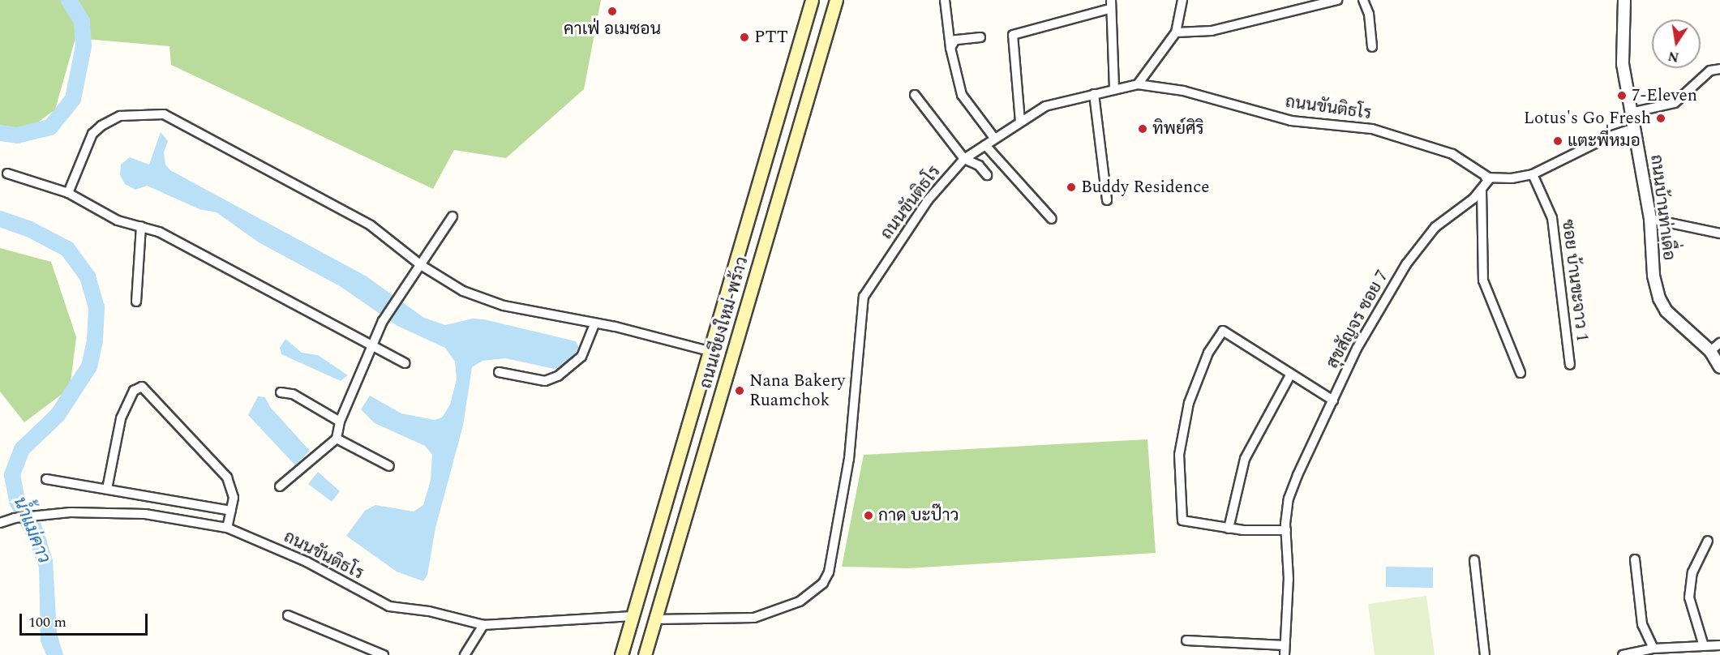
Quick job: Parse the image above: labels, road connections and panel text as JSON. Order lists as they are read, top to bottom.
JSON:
{
  "streets": {
    "main road": ["ถนนเชียงใหม่-พร้าว"],
    "street": [
      "ถนนขันติธโร",
      "ถนนบ้านท่าเดื่อ",
      "ซอย บ้านขะจาว 1",
      "สุขสัญจร ซอย 7"
    ]
  },
  "crossings": [
    ["ถนนขันติธโร", "สุขสัญจร ซอย 7"],
    ["ถนนขันติธโร", "ถนนเชียงใหม่-พร้าว"]
  ],
  "water": ["น้ำแม่คาว"],
  "places": [
    "คาเฟ่ อเมซอน",
    "PTT",
    "7-Eleven",
    "Lotus's Go Fresh",
    "ทิพย์ศิริ",
    "แตะพี่หมอ",
    "Buddy Residence",
    "Nana Bakery Ruamchok",
    "กาด บะป๊าว"
  ],
  "scale_bar": "100 m",
  "north": "bottom"
}
